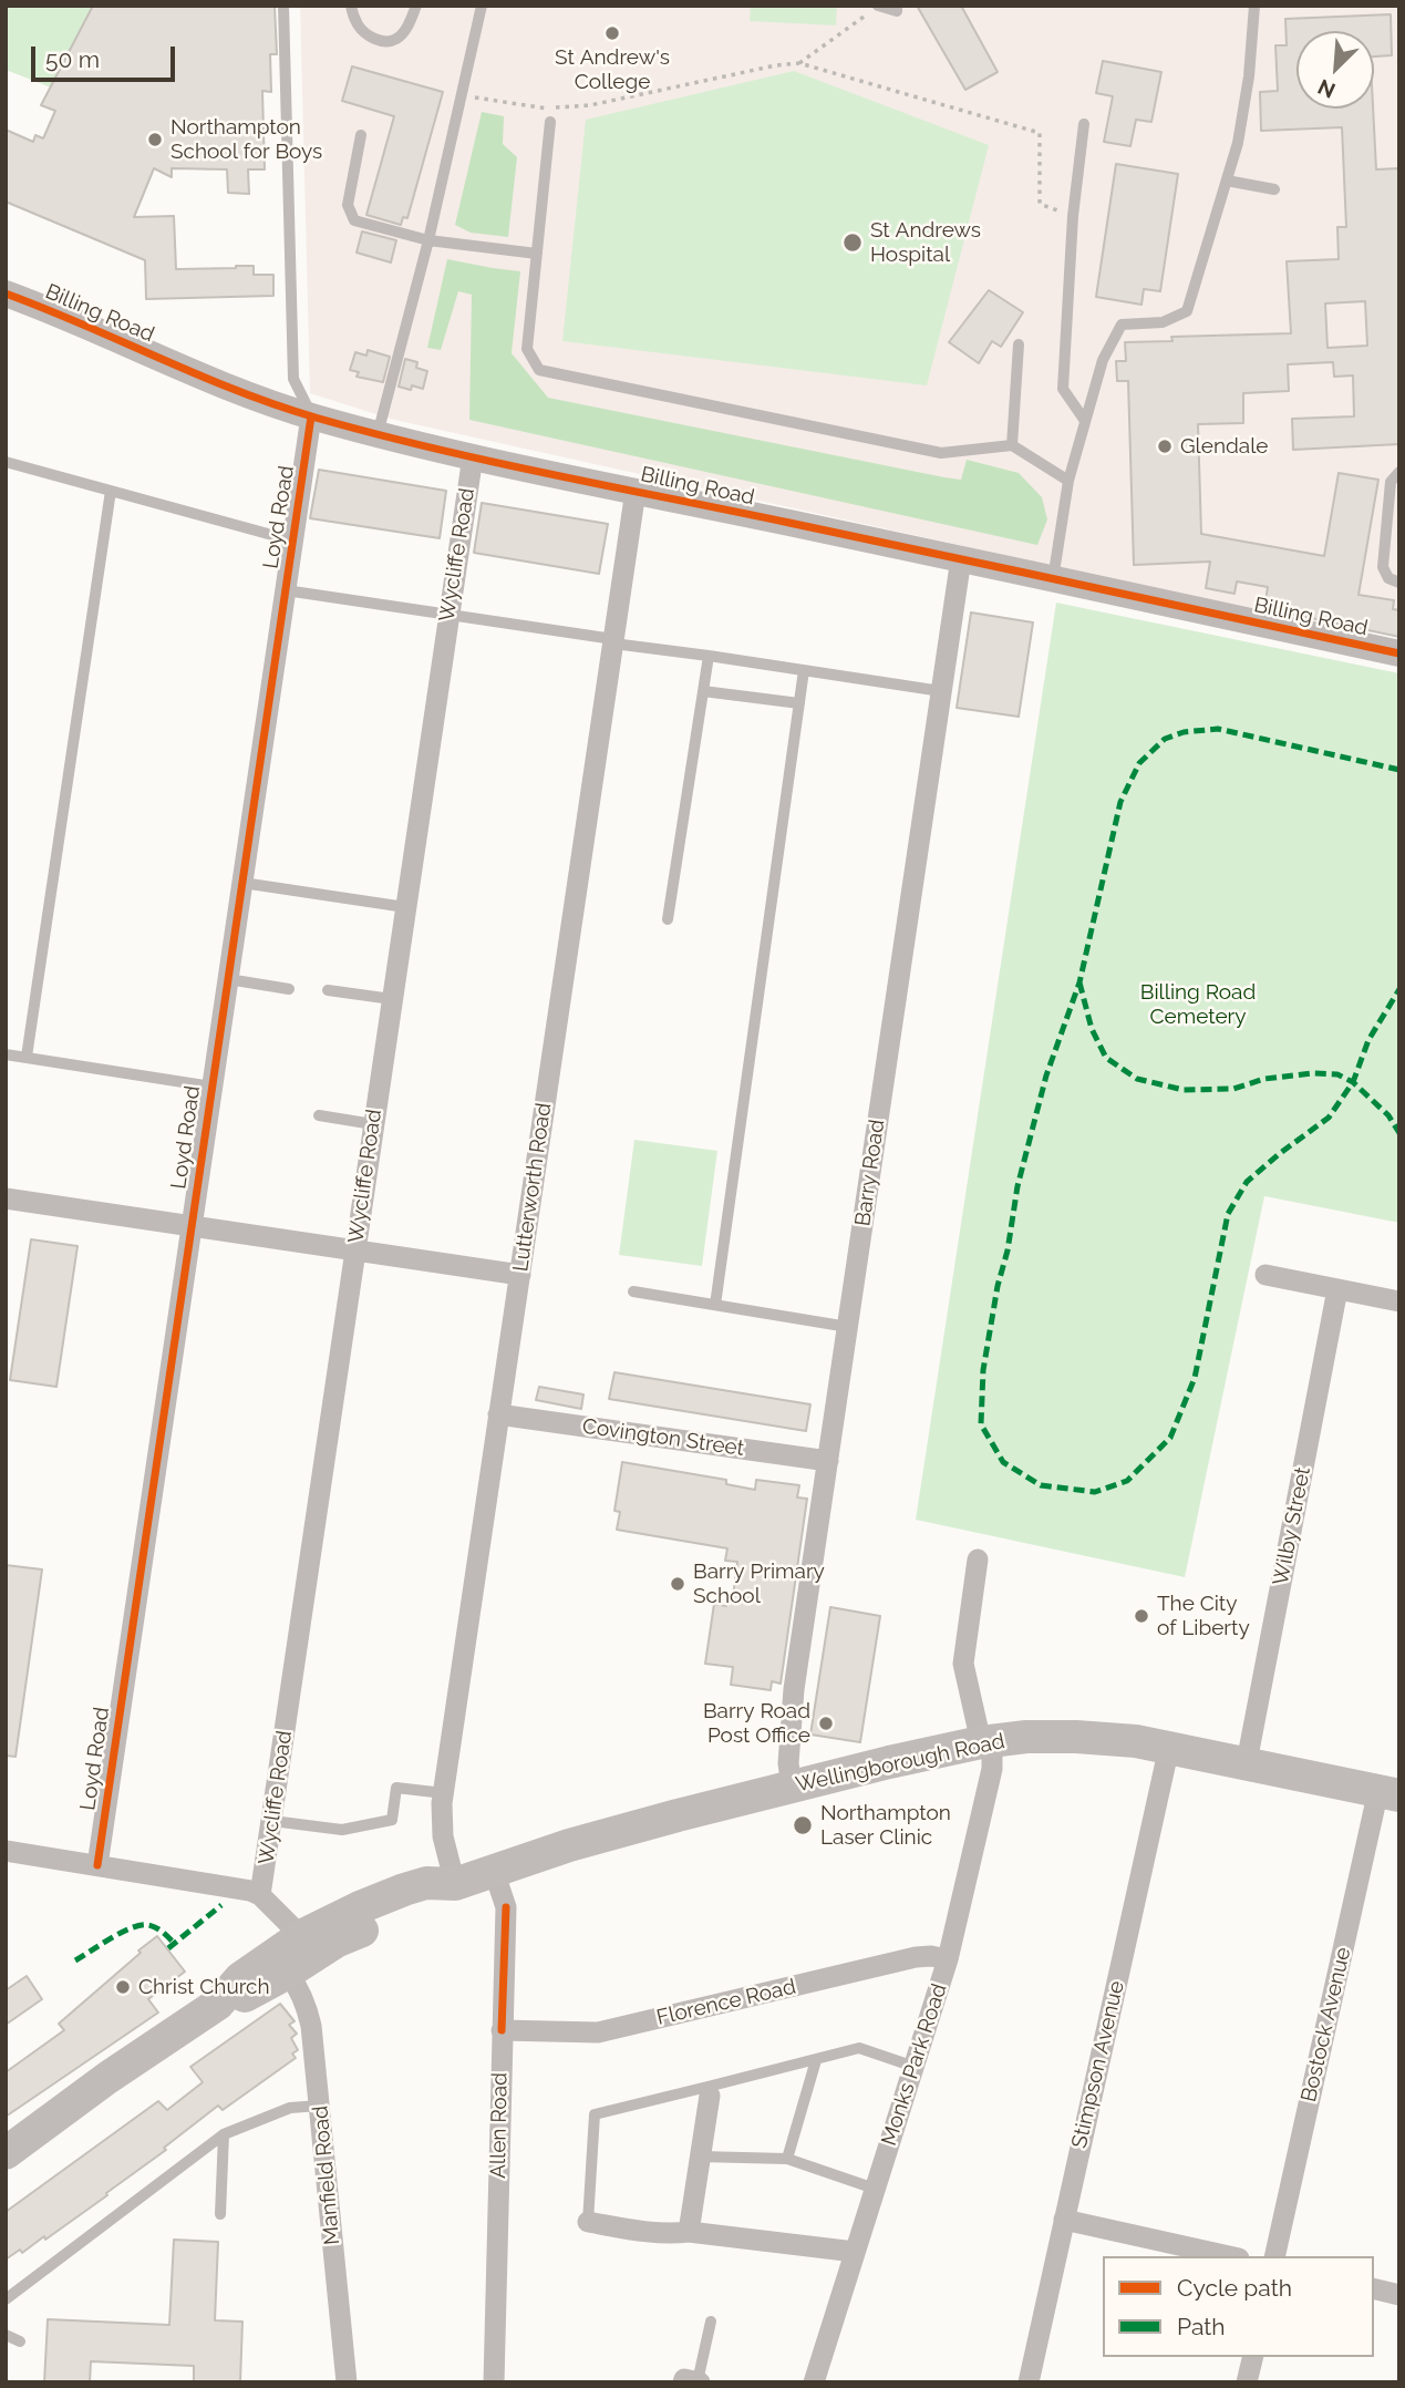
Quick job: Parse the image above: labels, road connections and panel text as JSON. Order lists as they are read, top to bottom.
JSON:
{
  "streets": {
    "main road": ["Wellingborough Road"],
    "street": [
      "Billing Road",
      "Loyd Road",
      "Wycliffe Road",
      "Barry Road",
      "Lutterworth Road",
      "Covington Street",
      "Wilby Street",
      "Florence Road",
      "Bostock Avenue",
      "Monks Park Road",
      "Stimpson Avenue",
      "Allen Road",
      "Manfield Road"
    ]
  },
  "crossings": [
    ["Billing Road", "Loyd Road"],
    ["Billing Road", "Wycliffe Road"],
    ["Billing Road", "Barry Road"],
    ["Billing Road", "Lutterworth Road"],
    ["Barry Road", "Covington Street"],
    ["Barry Road", "Wellingborough Road"],
    ["Lutterworth Road", "Covington Street"],
    ["Lutterworth Road", "Wellingborough Road"],
    ["Wilby Street", "Wellingborough Road"],
    ["Wellingborough Road", "Bostock Avenue"],
    ["Wellingborough Road", "Monks Park Road"],
    ["Wellingborough Road", "Stimpson Avenue"],
    ["Wellingborough Road", "Allen Road"],
    ["Wellingborough Road", "Manfield Road"],
    ["Florence Road", "Monks Park Road"],
    ["Florence Road", "Allen Road"]
  ],
  "parks": ["Billing Road Cemetery"],
  "places": [
    "St Andrew's College",
    "Northampton School for Boys",
    "St Andrews Hospital",
    "Glendale",
    "Barry Primary School",
    "The City of Liberty",
    "Barry Road Post Office",
    "Northampton Laser Clinic",
    "Christ Church"
  ],
  "legend": ["Cycle path", "Path"],
  "scale_bar": "50 m",
  "north": "bottom left"
}
